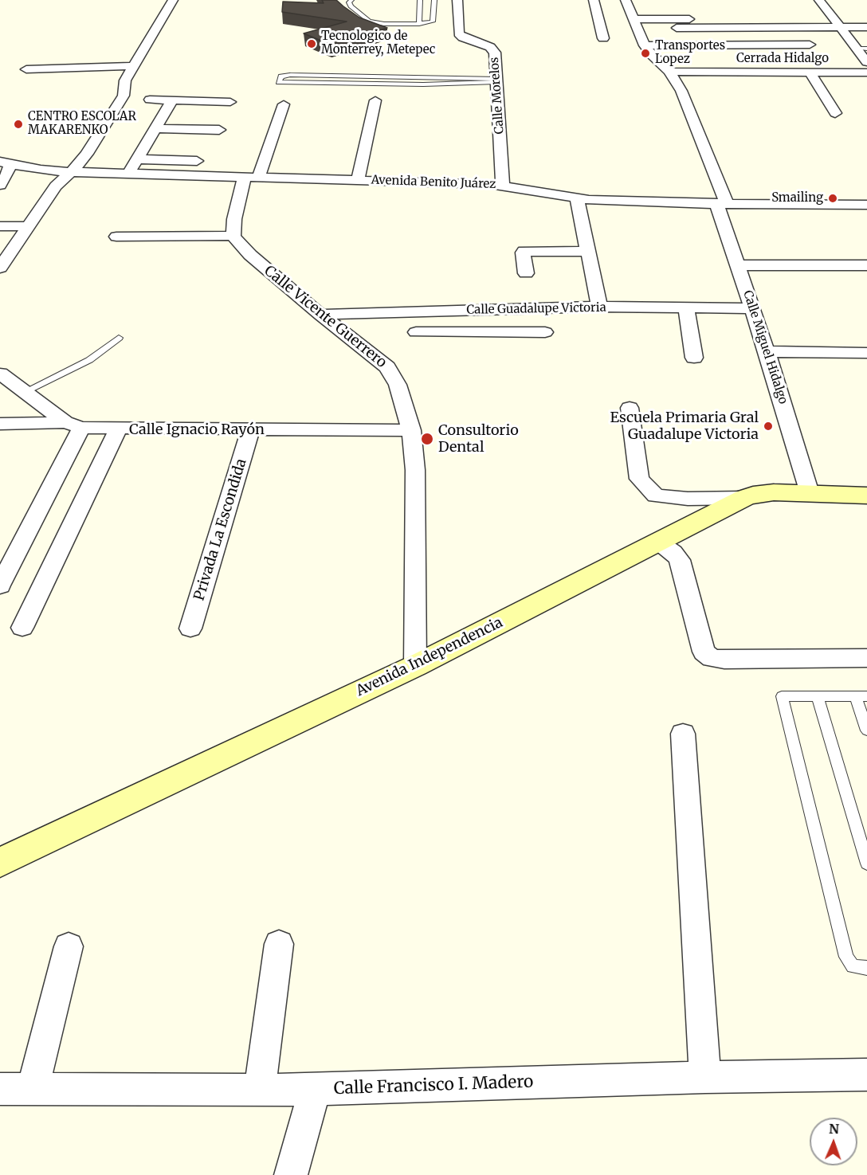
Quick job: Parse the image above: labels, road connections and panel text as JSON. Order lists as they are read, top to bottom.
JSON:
{
  "streets": {
    "street": [
      "Cerrada Hidalgo",
      "Calle Morelos",
      "Avenida Benito Juárez",
      "Calle Guadalupe Victoria",
      "Calle Vicente Guerrero",
      "Calle Miguel Hidalgo",
      "Calle Ignacio Rayón",
      "Privada La Escondida",
      "Avenida Independencia",
      "Calle Francisco I. Madero"
    ]
  },
  "crossings": [
    ["Cerrada Hidalgo", "Calle Miguel Hidalgo"],
    ["Calle Morelos", "Avenida Benito Juárez"],
    ["Avenida Benito Juárez", "Calle Miguel Hidalgo"],
    ["Calle Guadalupe Victoria", "Calle Vicente Guerrero"],
    ["Calle Guadalupe Victoria", "Calle Miguel Hidalgo"],
    ["Calle Vicente Guerrero", "Calle Ignacio Rayón"],
    ["Calle Vicente Guerrero", "Avenida Independencia"],
    ["Calle Miguel Hidalgo", "Avenida Independencia"],
    ["Calle Ignacio Rayón", "Privada La Escondida"]
  ],
  "places": [
    "Tecnologico de Monterrey, Metepec",
    "Transportes Lopez",
    "CENTRO ESCOLAR MAKARENKO",
    "Smailing",
    "Escuela Primaria Gral Guadalupe Victoria",
    "Consultorio Dental"
  ],
  "north": "top"
}
